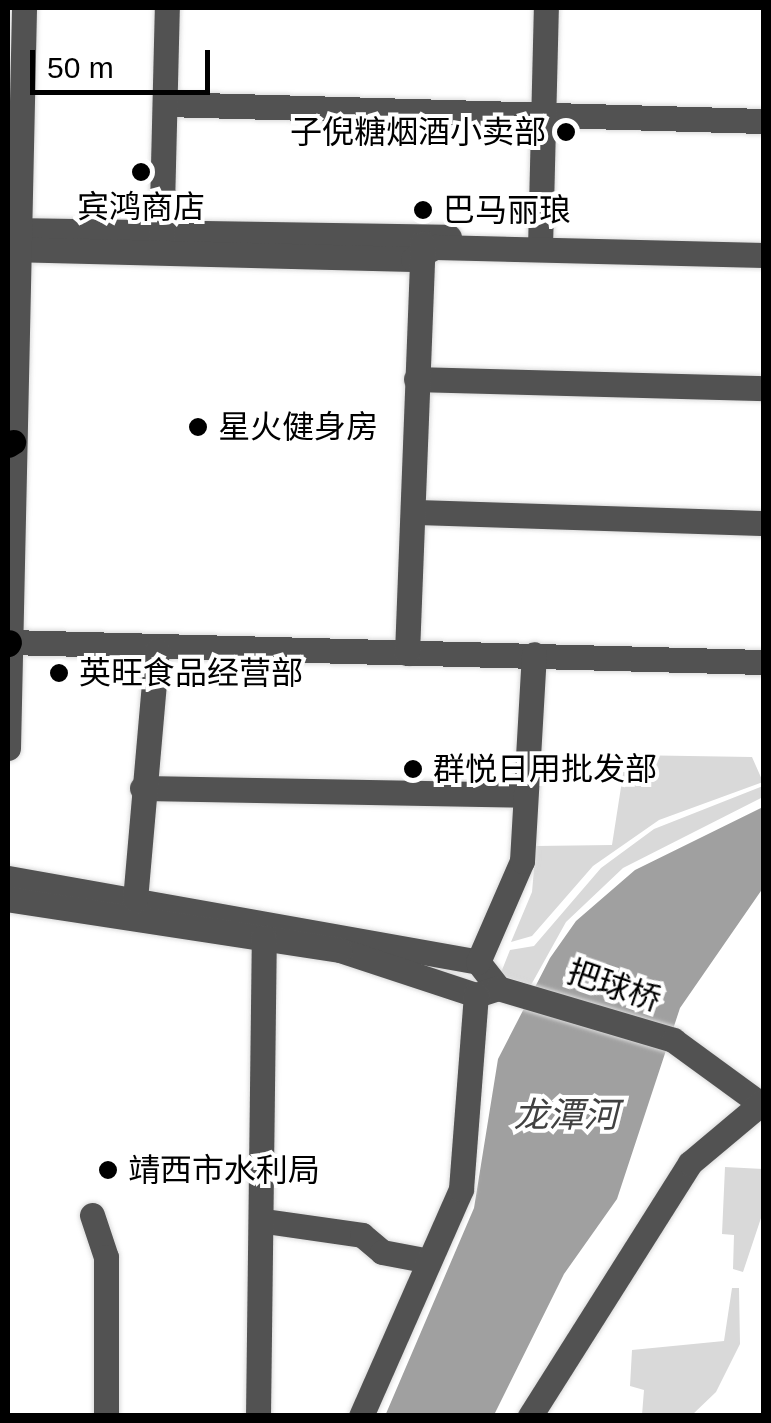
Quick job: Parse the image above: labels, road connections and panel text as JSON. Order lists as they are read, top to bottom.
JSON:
{
  "streets": {
    "street": ["把球桥"]
  },
  "water": ["龙潭河"],
  "places": [
    "子倪糖烟酒小卖部",
    "宾鸿商店",
    "巴马丽琅",
    "星火健身房",
    "英旺食品经营部",
    "群悦日用批发部",
    "靖西市水利局"
  ],
  "scale_bar": "50 m"
}
